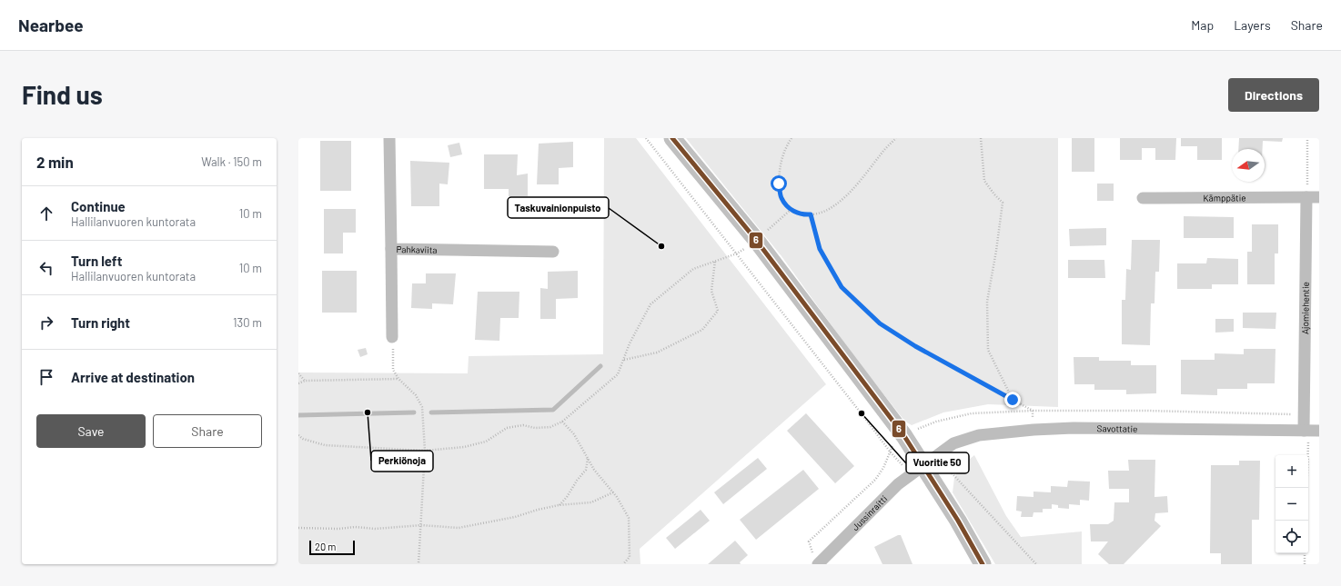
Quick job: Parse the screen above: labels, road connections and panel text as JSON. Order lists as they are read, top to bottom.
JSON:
{
  "streets": {
    "street": [
      "Kämppätie",
      "Pahkaviita",
      "Ajomiehentie",
      "Savottatie",
      "Jussinraitti"
    ]
  },
  "crossings": [
    ["Kämppätie", "Ajomiehentie"],
    ["Ajomiehentie", "Savottatie"],
    ["Savottatie", "Jussinraitti"]
  ],
  "places": ["Taskuvainionpuisto", "Perkiönoja", "Vuoritie 50"],
  "lines": ["transit line 6"],
  "scale_bar": "20 m",
  "north": "left",
  "page": {
    "header": "Nearbee",
    "nav": ["Map", "Layers", "Share"],
    "buttons": [
      "Directions",
      ["Save", "Share"]
    ],
    "title": "Find us",
    "heading": ["2 min", "Walk · 150 m"],
    "list": [
      ["Continue", "Hallilanvuoren kuntorata", "10 m"],
      ["Turn left", "Hallilanvuoren kuntorata", "10 m"],
      ["Turn right", "130 m"],
      "Arrive at destination"
    ],
    "map_buttons": ["+", "−"],
    "scale": "20 m"
  }
}
